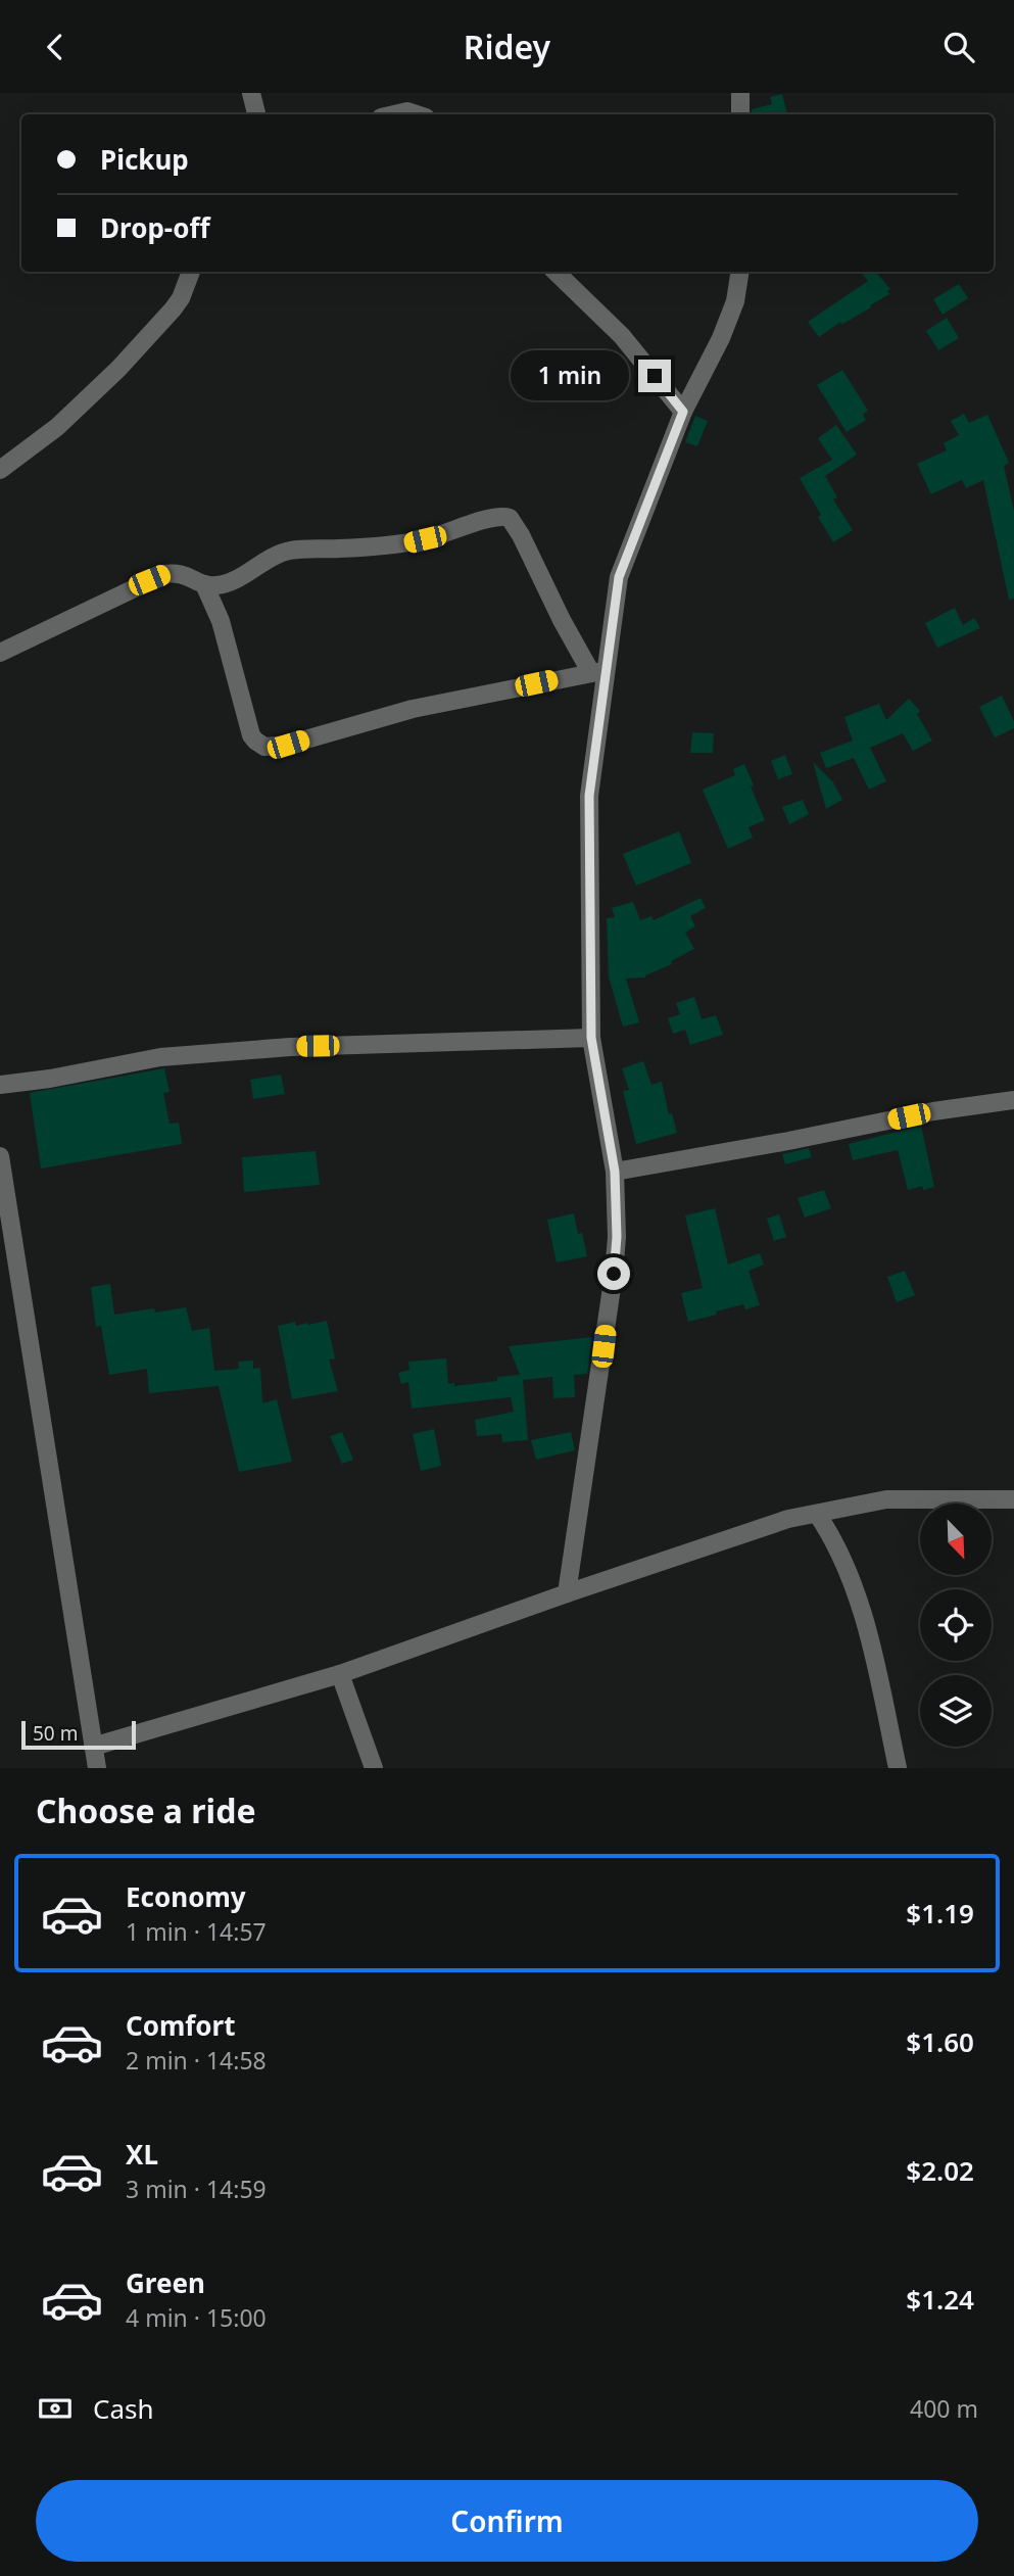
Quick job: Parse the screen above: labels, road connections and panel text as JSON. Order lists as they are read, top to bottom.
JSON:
{
  "scale_bar": "50 m",
  "north": "bottom right",
  "page": {
    "header": "Ridey",
    "banner": ["Pickup", "Drop-off"],
    "bubble": "1 min",
    "scale": "50 m",
    "heading": "Choose a ride",
    "list": [
      {
        "name": "Economy",
        "note": "1 min · 14:57",
        "value": "$1.19"
      },
      {
        "name": "Comfort",
        "note": "2 min · 14:58",
        "value": "$1.60"
      },
      {
        "name": "XL",
        "note": "3 min · 14:59",
        "value": "$2.02"
      },
      {
        "name": "Green",
        "note": "4 min · 15:00",
        "value": "$1.24"
      }
    ],
    "pay": ["Cash", "400 m"],
    "buttons": "Confirm"
  }
}
